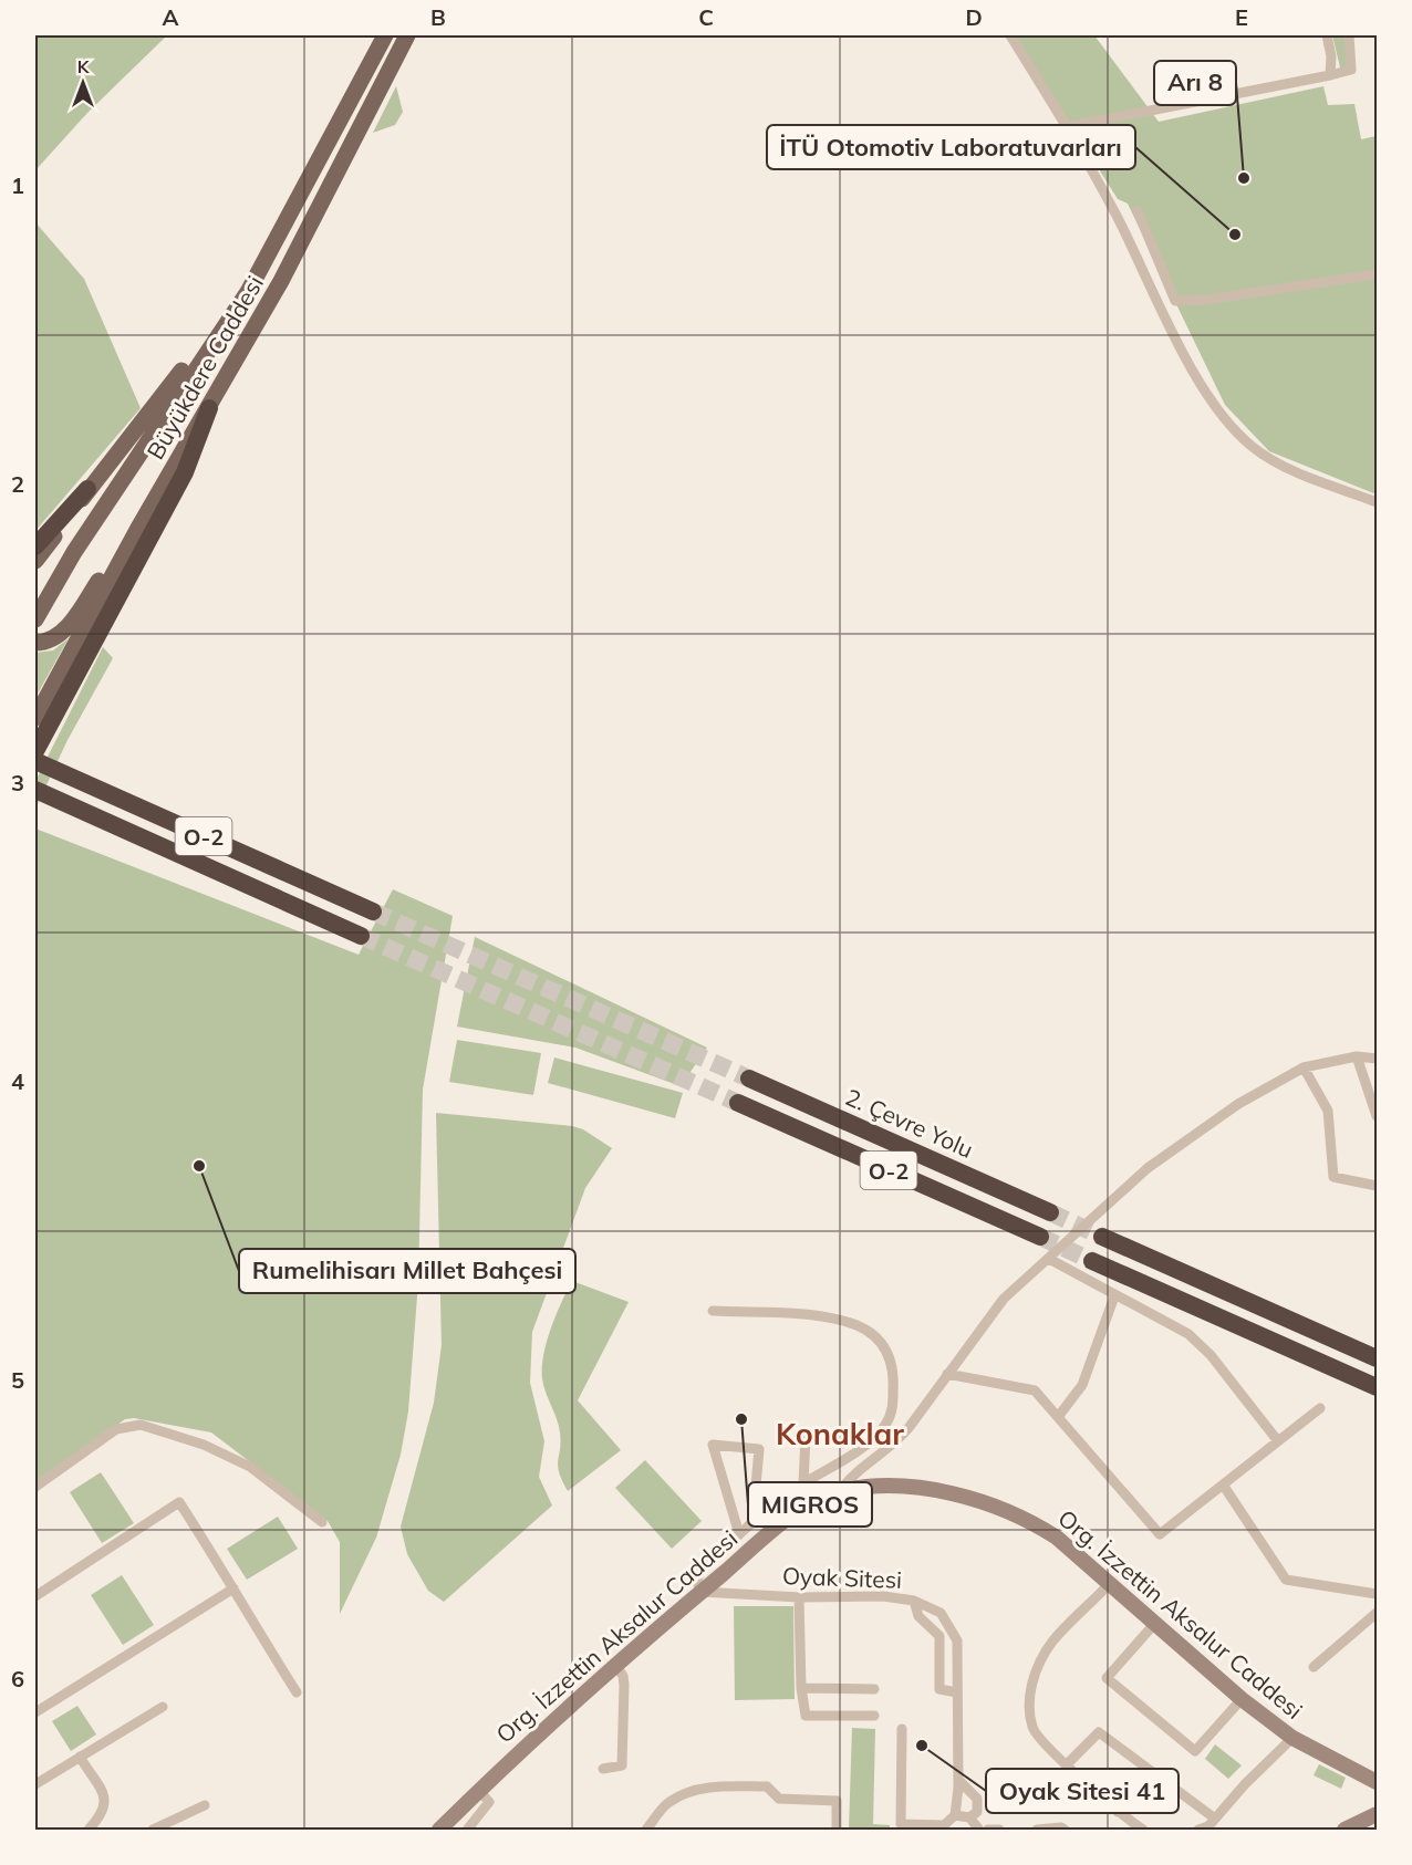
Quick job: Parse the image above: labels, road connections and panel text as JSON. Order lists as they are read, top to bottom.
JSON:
{
  "streets": {
    "highway": ["O-2", "2. Çevre Yolu"],
    "main road": ["Büyükdere Caddesi", "Org. İzzettin Aksalur Caddesi"],
    "street": ["Oyak Sitesi"]
  },
  "crossings": [
    ["Oyak Sitesi", "Org. İzzettin Aksalur Caddesi"]
  ],
  "districts": ["Konaklar"],
  "places": [
    "Arı 8",
    "İTÜ Otomotiv Laboratuvarları",
    "Rumelihisarı Millet Bahçesi",
    "MIGROS",
    "Oyak Sitesi 41"
  ],
  "north": "top",
  "grid": {
    "columns": [
      "A",
      "B",
      "C",
      "D",
      "E"
    ],
    "rows": [
      "1",
      "2",
      "3",
      "4",
      "5",
      "6"
    ]
  }
}
